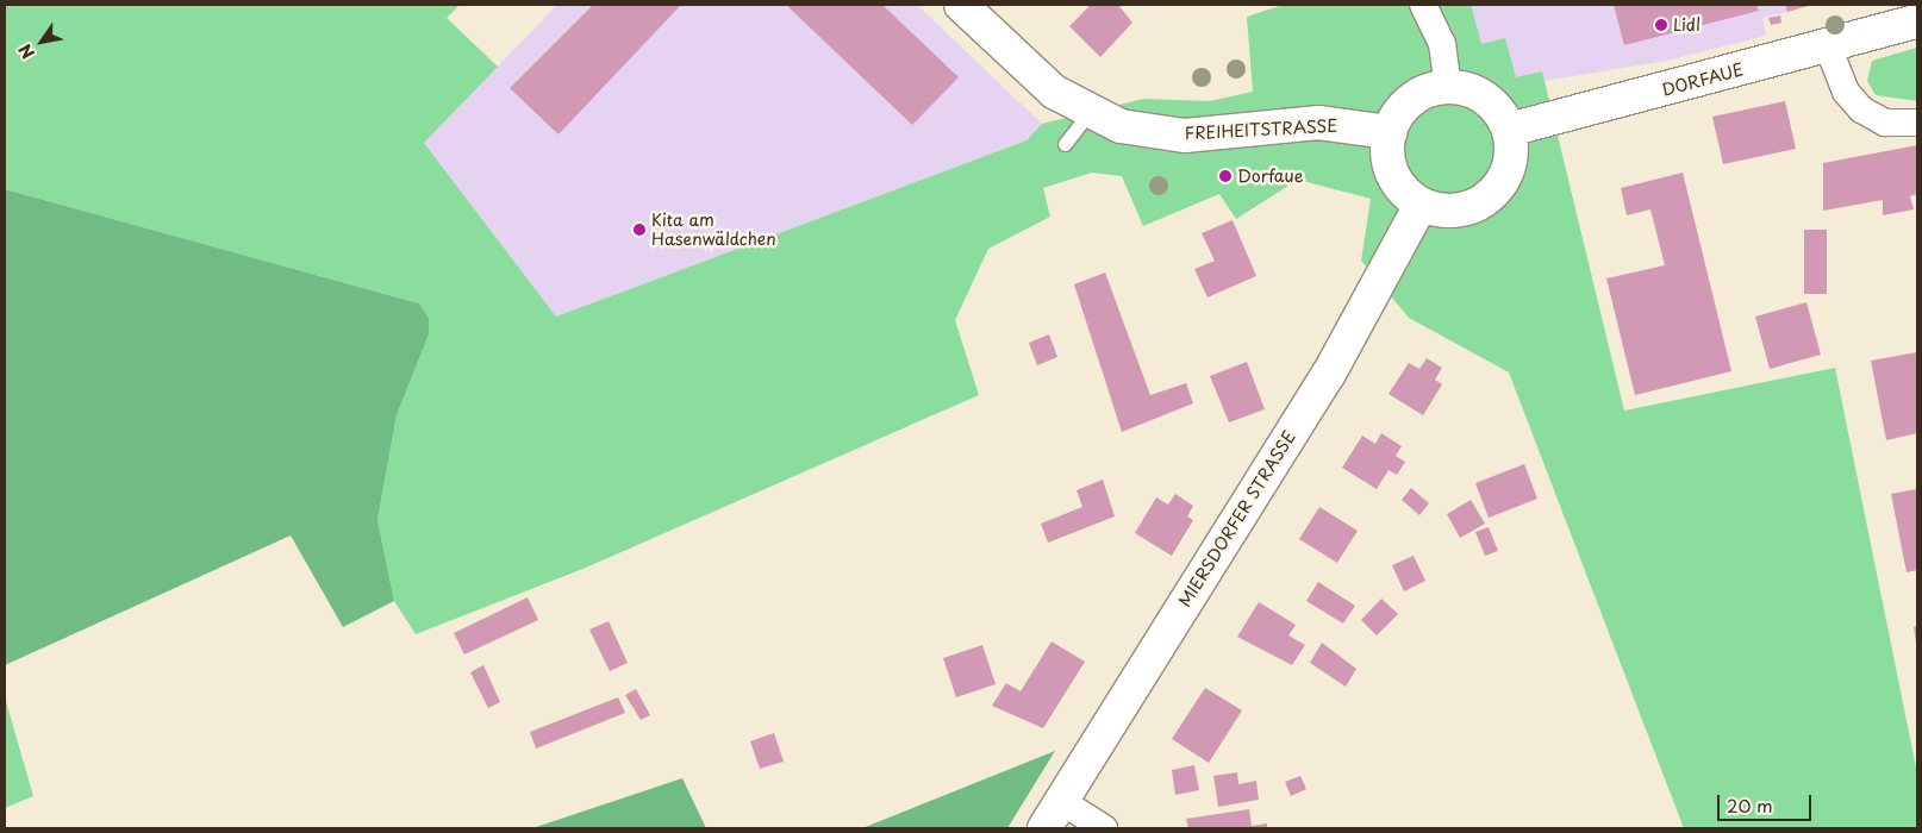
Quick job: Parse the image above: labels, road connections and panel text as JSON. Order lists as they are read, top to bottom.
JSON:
{
  "streets": {
    "street": ["DORFAUE", "FREIHEITSTRASSE", "MIERSDORFER STRASSE"]
  },
  "crossings": [
    ["DORFAUE", "FREIHEITSTRASSE"],
    ["DORFAUE", "MIERSDORFER STRASSE"],
    ["FREIHEITSTRASSE", "MIERSDORFER STRASSE"]
  ],
  "places": ["Lidl", "Dorfaue", "Kita am Hasenwäldchen"],
  "scale_bar": "20 m",
  "north": "bottom left"
}
